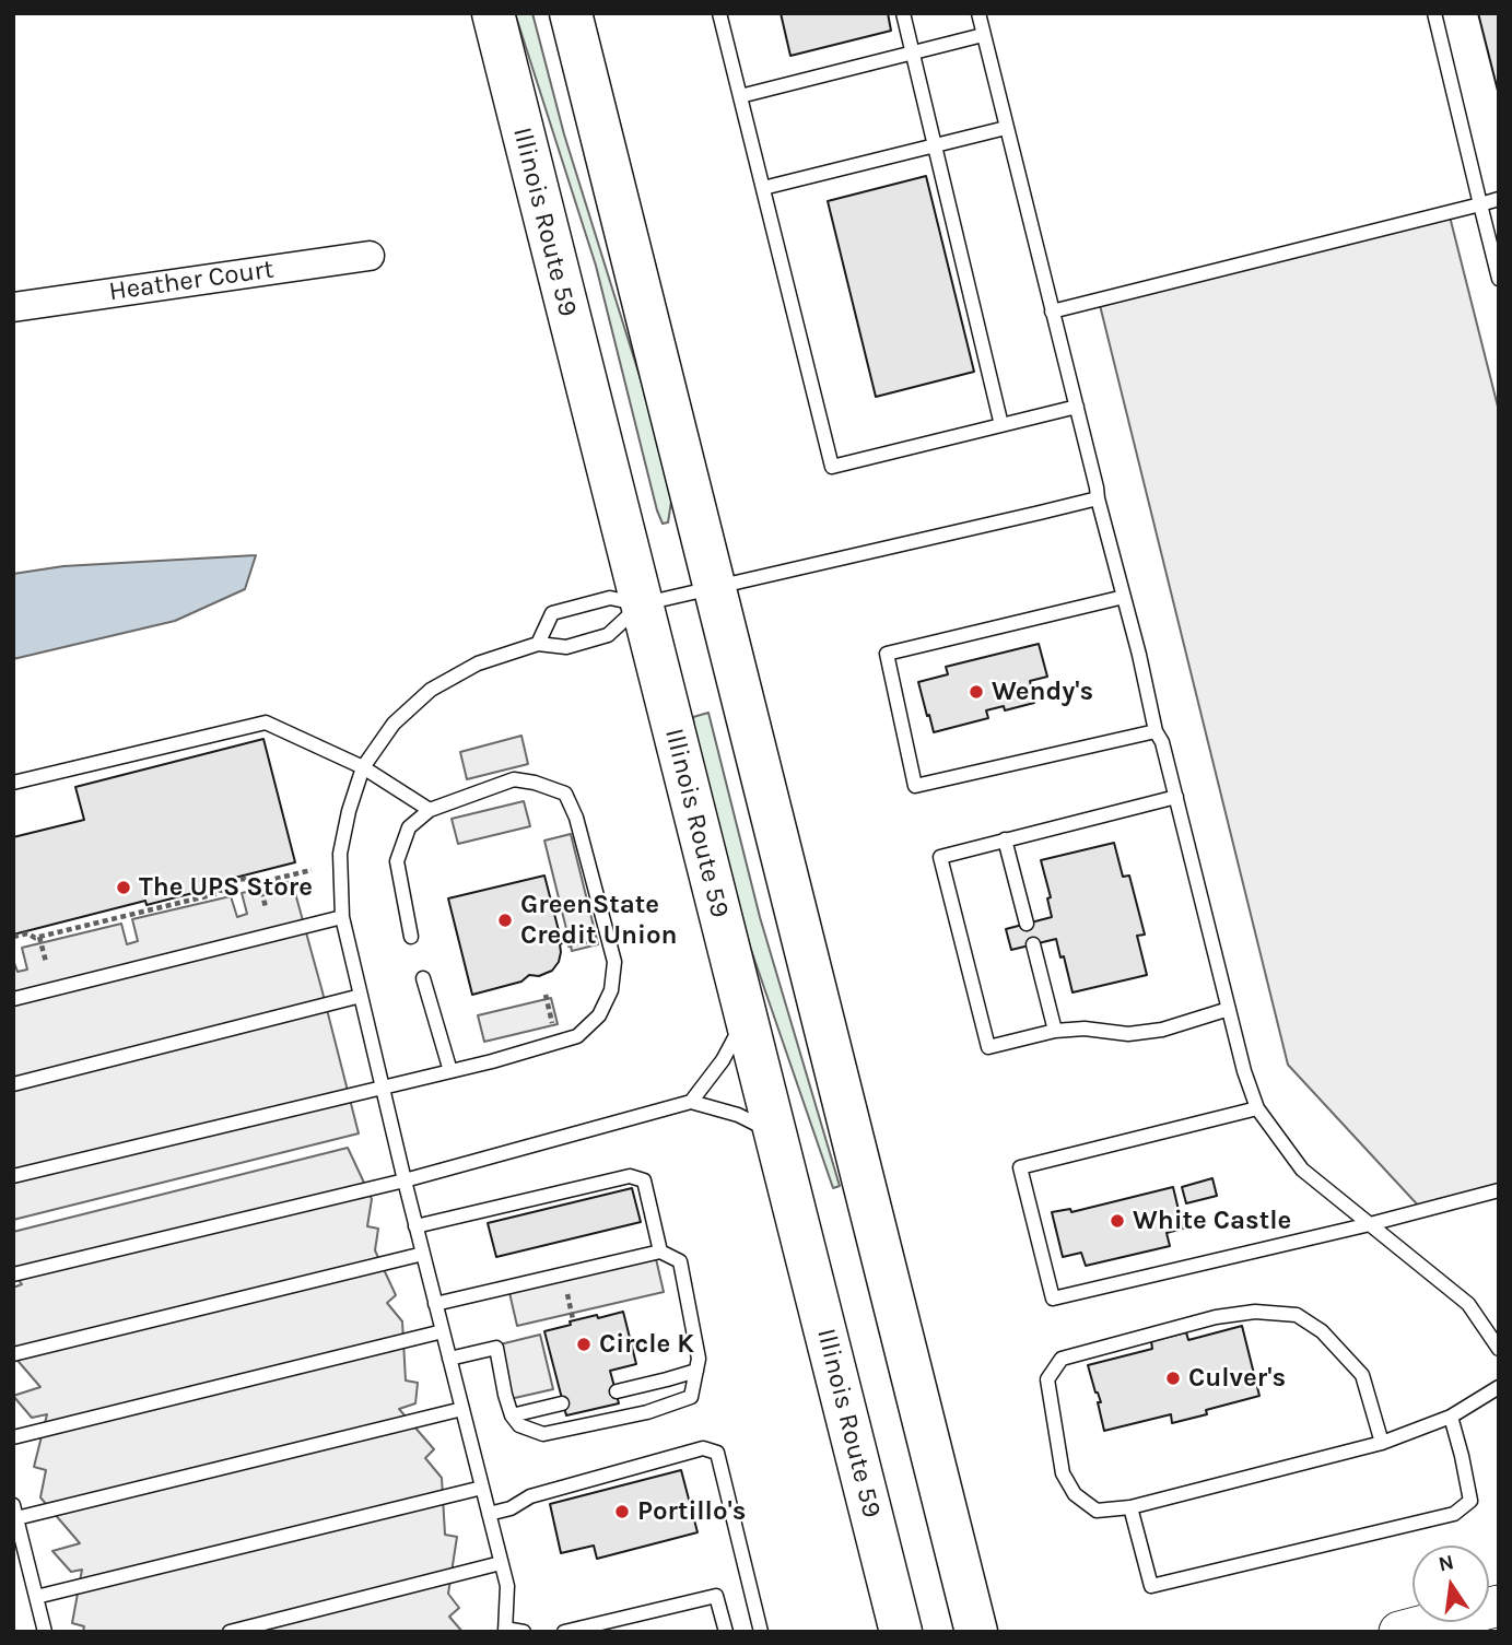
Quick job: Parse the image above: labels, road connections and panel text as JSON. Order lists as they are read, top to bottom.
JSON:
{
  "streets": {
    "main road": ["Illinois Route 59"],
    "street": ["Heather Court"]
  },
  "places": [
    "Wendy's",
    "The UPS Store",
    "GreenState Credit Union",
    "White Castle",
    "Circle K",
    "Culver's",
    "Portillo's"
  ],
  "north": "top"
}
